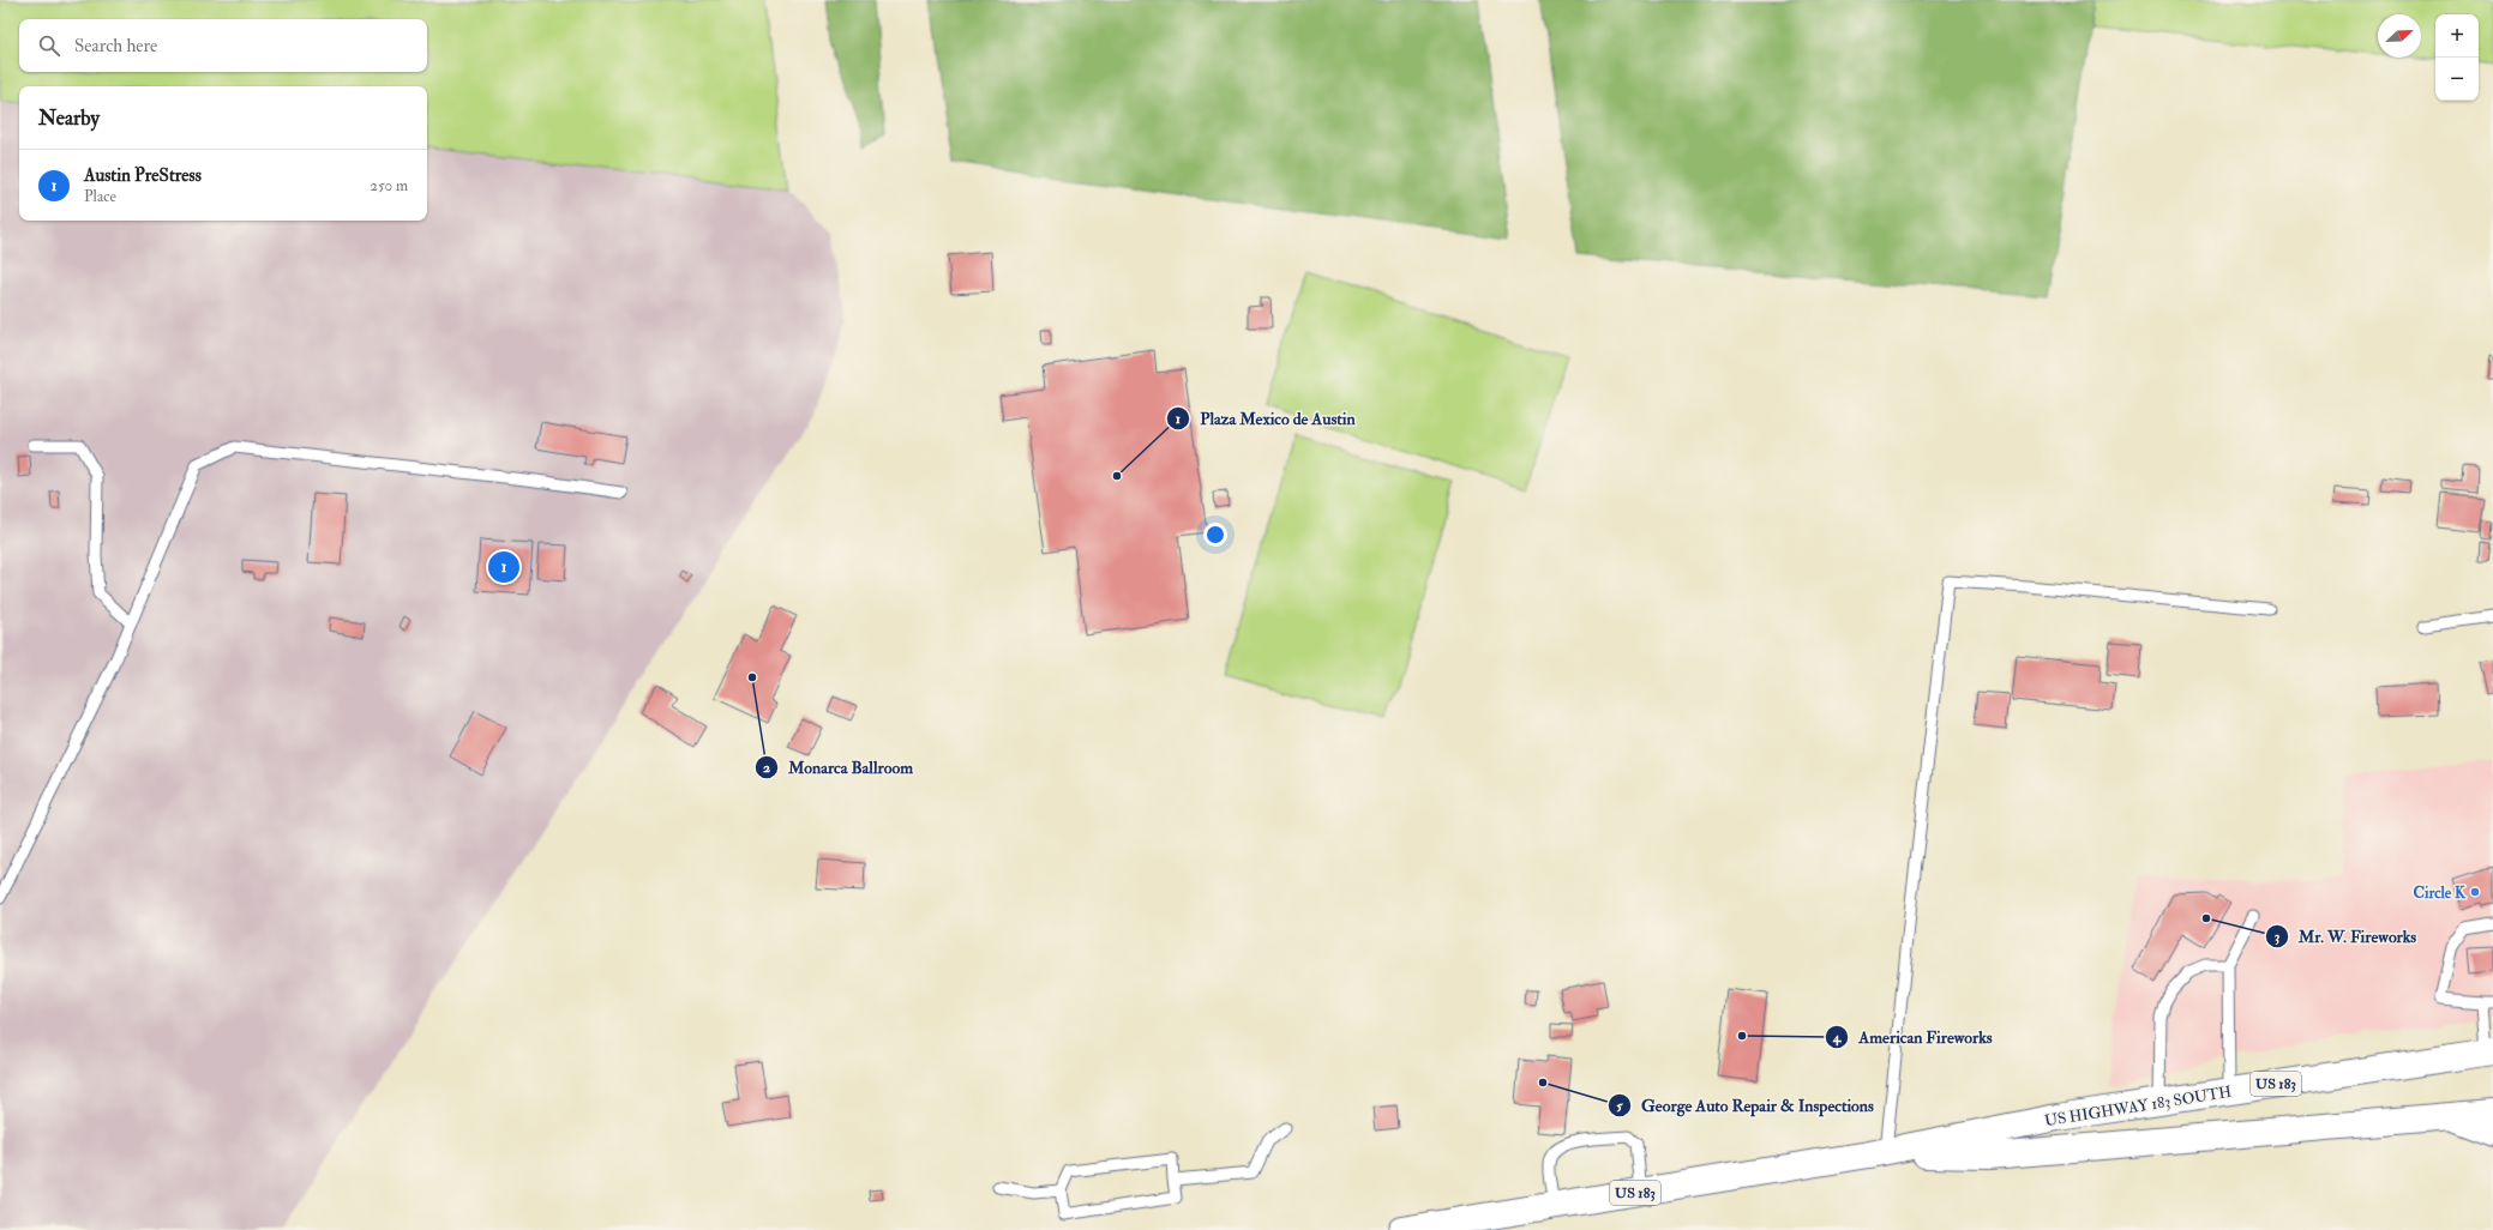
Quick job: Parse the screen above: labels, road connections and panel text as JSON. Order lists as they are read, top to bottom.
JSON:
{
  "streets": {
    "highway": ["US 183", "US HIGHWAY 183 SOUTH"]
  },
  "places": [
    "Plaza Mexico de Austin",
    "Monarca Ballroom",
    "Circle K",
    "Mr. W. Fireworks",
    "American Fireworks",
    "George Auto Repair & Inspections"
  ],
  "north": "top right",
  "page": {
    "map_buttons": ["+", "−"],
    "search": "Search here",
    "heading": "Nearby",
    "list": [
      {
        "mark": "1",
        "name": "Austin PreStress",
        "note": "Place",
        "value": "250 m"
      }
    ],
    "pins": "1"
  }
}
